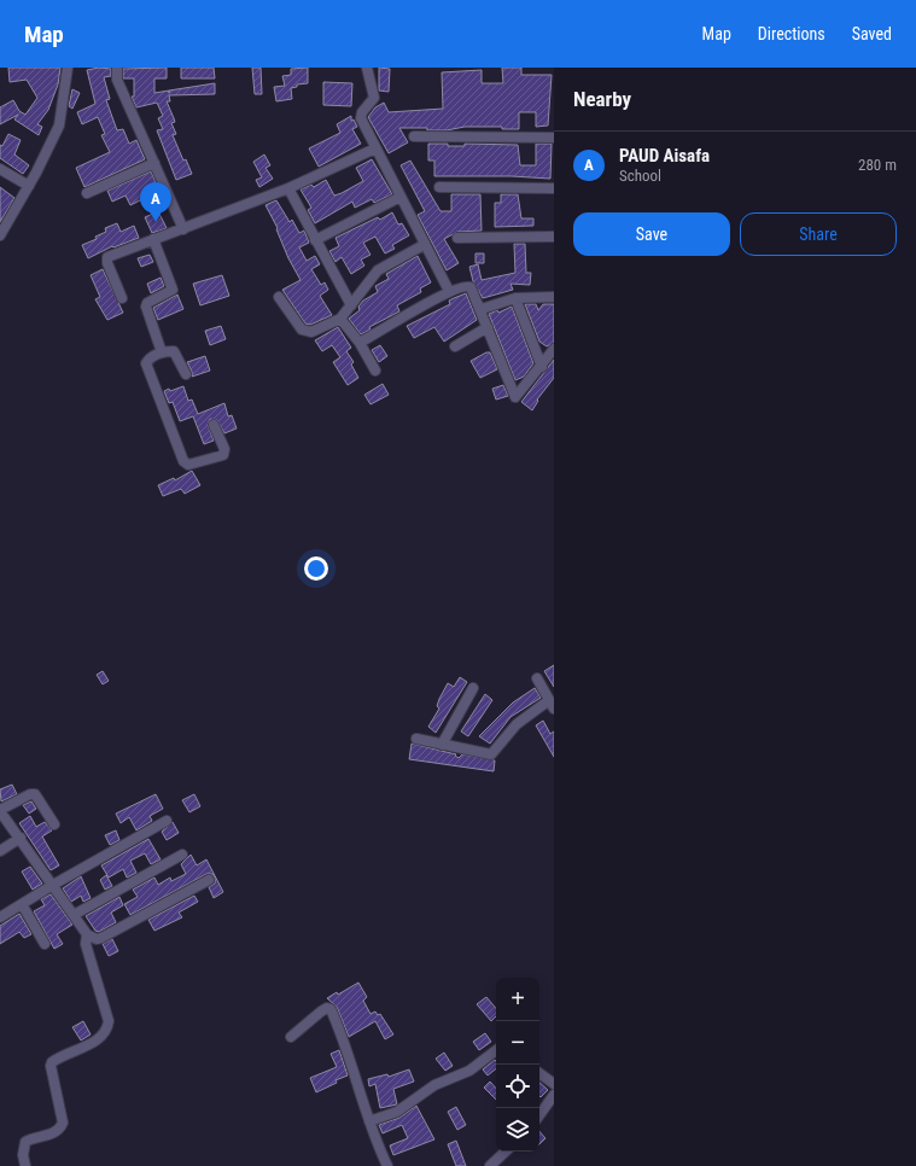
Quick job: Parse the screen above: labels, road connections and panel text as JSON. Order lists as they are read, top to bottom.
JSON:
{
  "page": {
    "header": "Map",
    "nav": ["Map", "Directions", "Saved"],
    "heading": "Nearby",
    "list": [
      {
        "mark": "A",
        "name": "PAUD Aisafa",
        "note": "School",
        "value": "280 m"
      }
    ],
    "pins": "A",
    "buttons": ["Save", "Share"],
    "map_buttons": ["+", "−"]
  }
}
